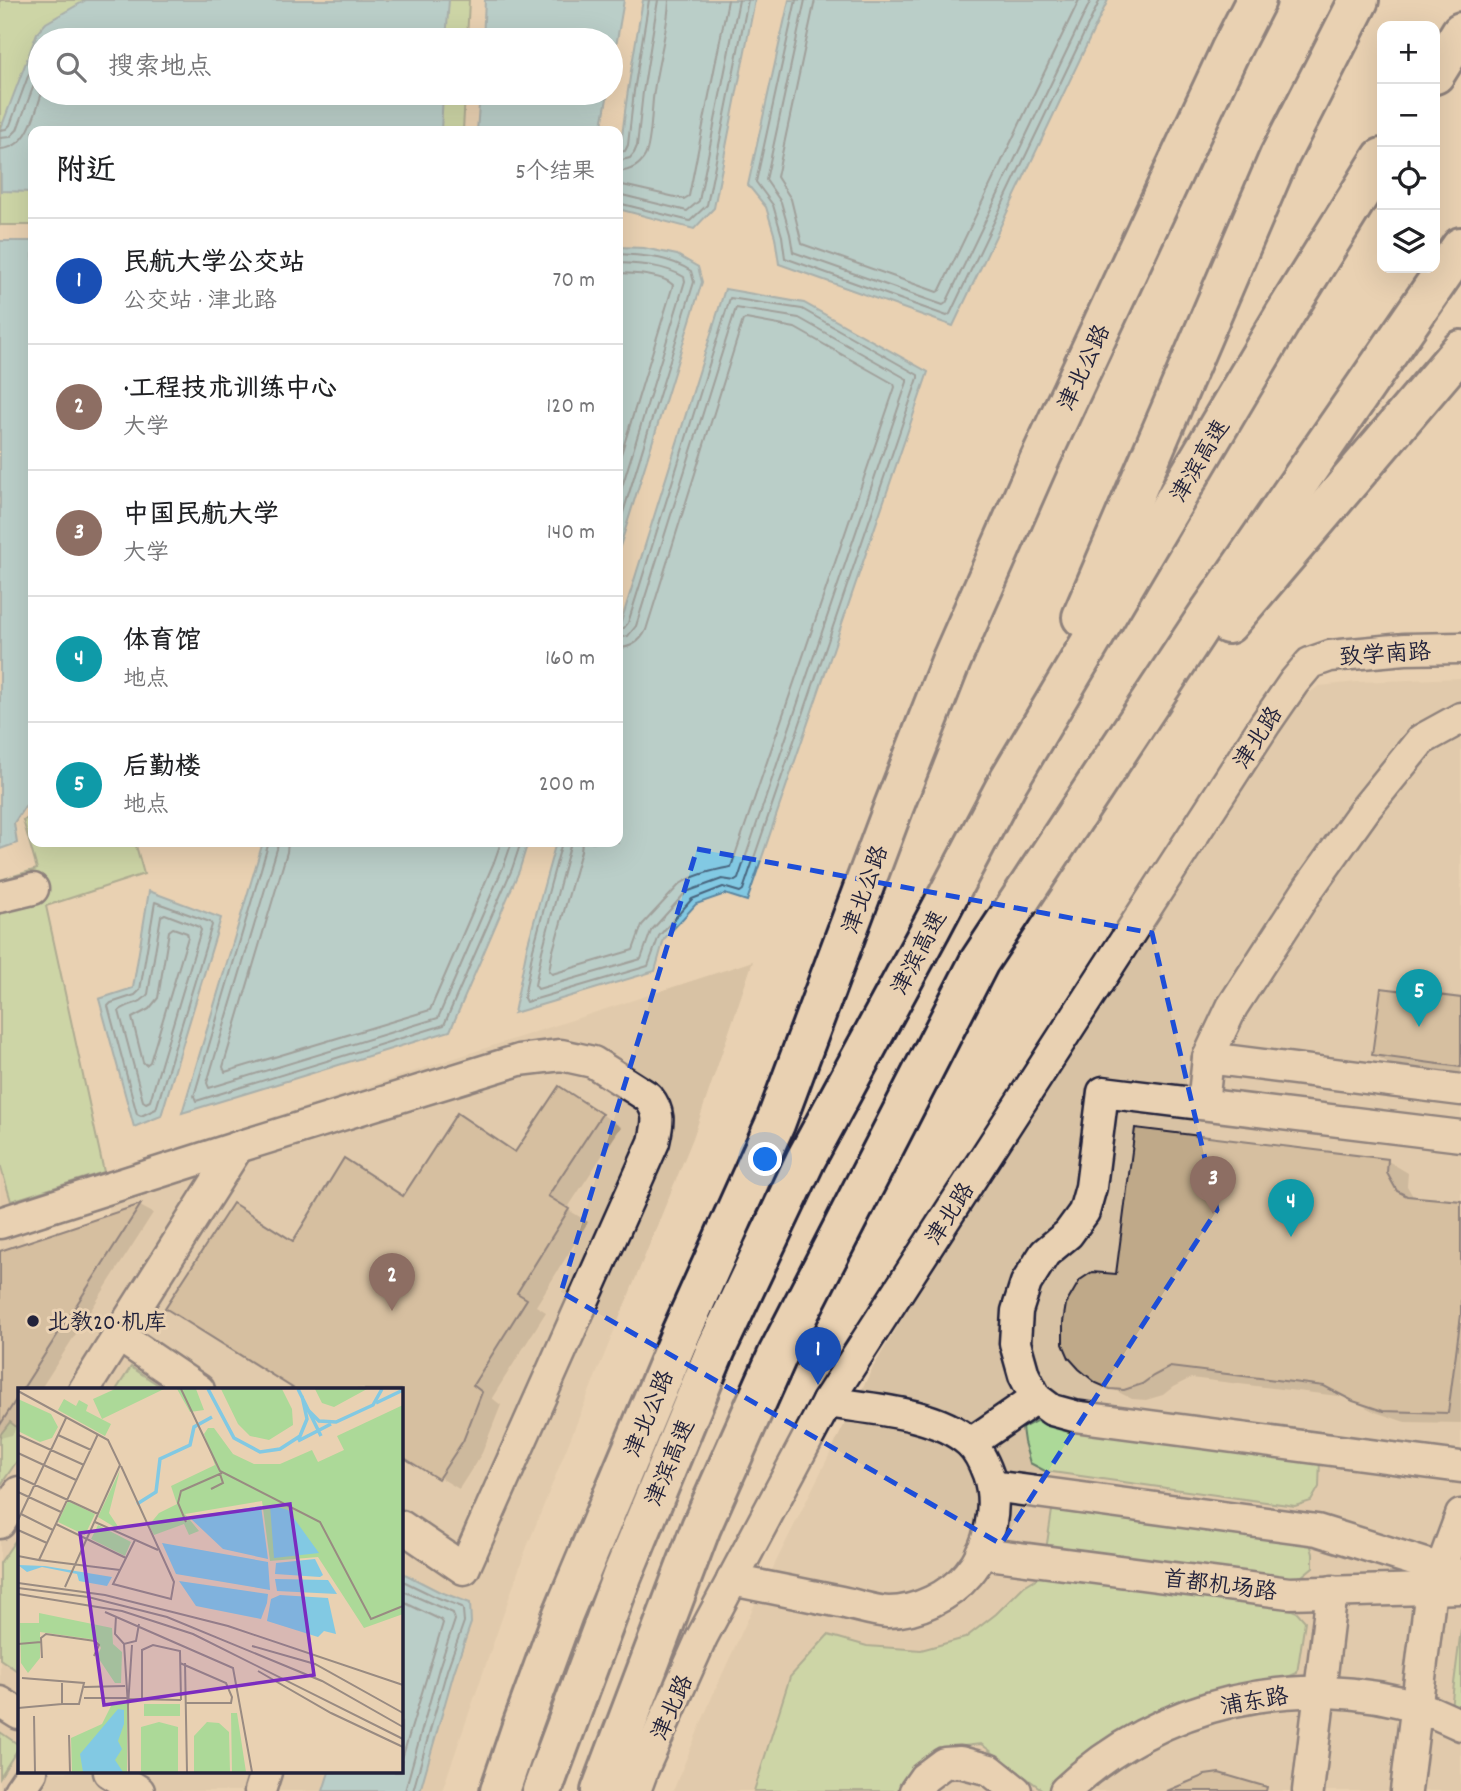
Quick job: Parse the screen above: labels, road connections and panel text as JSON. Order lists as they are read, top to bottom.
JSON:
{
  "streets": {
    "main road": ["津北公路", "津滨高速"],
    "street": [
      "致学南路",
      "津北路",
      "首都机场路",
      "浦东路"
    ]
  },
  "crossings": [
    ["致学南路", "津北路"]
  ],
  "places": ["北教20·机库"],
  "page": {
    "map_buttons": ["+", "−"],
    "search": "搜索地点",
    "heading": ["附近", "5个结果"],
    "list": [
      {
        "mark": "1",
        "name": "民航大学公交站",
        "note": "公交站 · 津北路",
        "value": "70 m"
      },
      {
        "mark": "2",
        "name": "·工程技术训练中心",
        "note": "大学",
        "value": "120 m"
      },
      {
        "mark": "3",
        "name": "中国民航大学",
        "note": "大学",
        "value": "140 m"
      },
      {
        "mark": "4",
        "name": "体育馆",
        "note": "地点",
        "value": "160 m"
      },
      {
        "mark": "5",
        "name": "后勤楼",
        "note": "地点",
        "value": "200 m"
      }
    ],
    "pins": [
      "5",
      "3",
      "4",
      "2",
      "1"
    ]
  }
}
